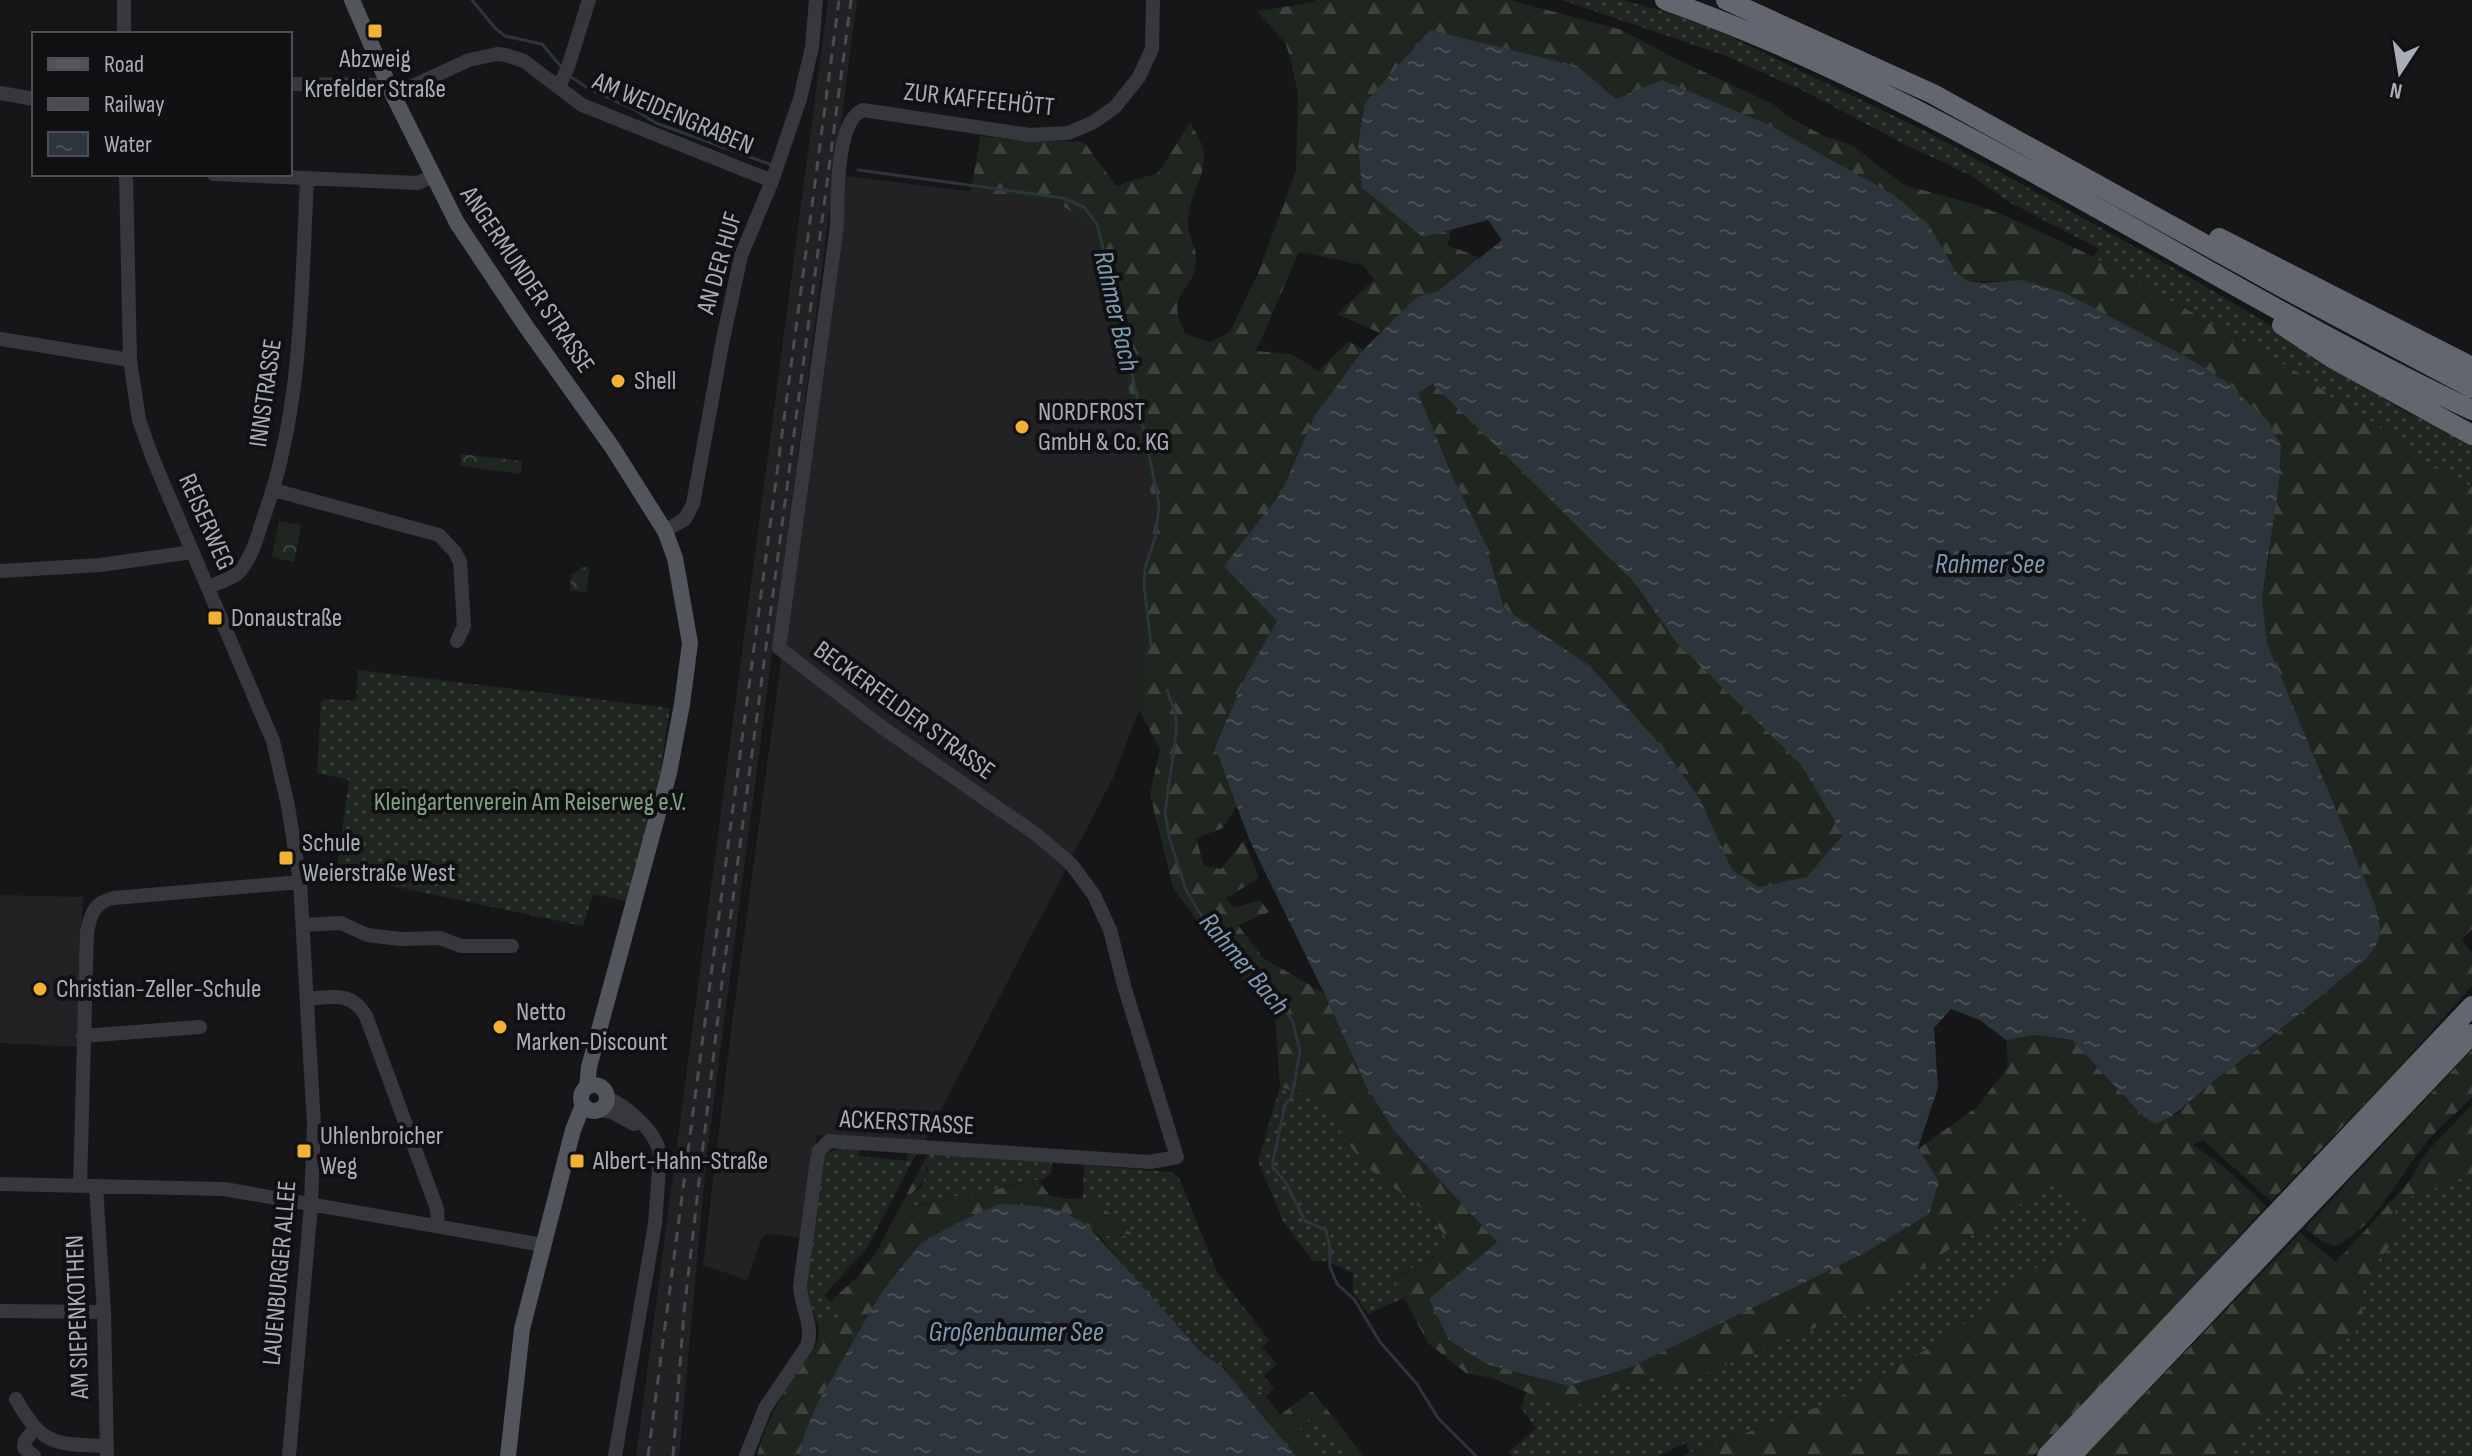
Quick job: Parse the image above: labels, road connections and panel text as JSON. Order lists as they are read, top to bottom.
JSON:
{
  "streets": {
    "main road": ["ANGERMUNDER STRASSE"],
    "street": [
      "ZUR KAFFEEHÖTT",
      "AM WEIDENGRABEN",
      "AN DER HUF",
      "INNSTRASSE",
      "REISERWEG",
      "BECKERFELDER STRASSE",
      "ACKERSTRASSE",
      "LAUENBURGER ALLEE",
      "AM SIEPENKOTHEN"
    ]
  },
  "crossings": [
    ["ZUR KAFFEEHÖTT", "BECKERFELDER STRASSE"],
    ["AM WEIDENGRABEN", "AN DER HUF"],
    ["AM WEIDENGRABEN", "ANGERMUNDER STRASSE"],
    ["AN DER HUF", "ANGERMUNDER STRASSE"],
    ["INNSTRASSE", "REISERWEG"],
    ["REISERWEG", "LAUENBURGER ALLEE"],
    ["BECKERFELDER STRASSE", "ACKERSTRASSE"]
  ],
  "water": ["Rahmer Bach", "Rahmer See", "Großenbaumer See"],
  "parks": ["Kleingartenverein Am Reiserweg e.V."],
  "places": {
    "transit": [
      "Abzweig Krefelder Straße",
      "Donaustraße",
      "Schule Weierstraße West",
      "Uhlenbroicher Weg",
      "Albert-Hahn-Straße"
    ],
    "other": [
      "Shell",
      "NORDFROST GmbH & Co. KG",
      "Christian-Zeller-Schule",
      "Netto Marken-Discount"
    ]
  },
  "legend": ["Road", "Railway", "Water"],
  "north": "bottom"
}
